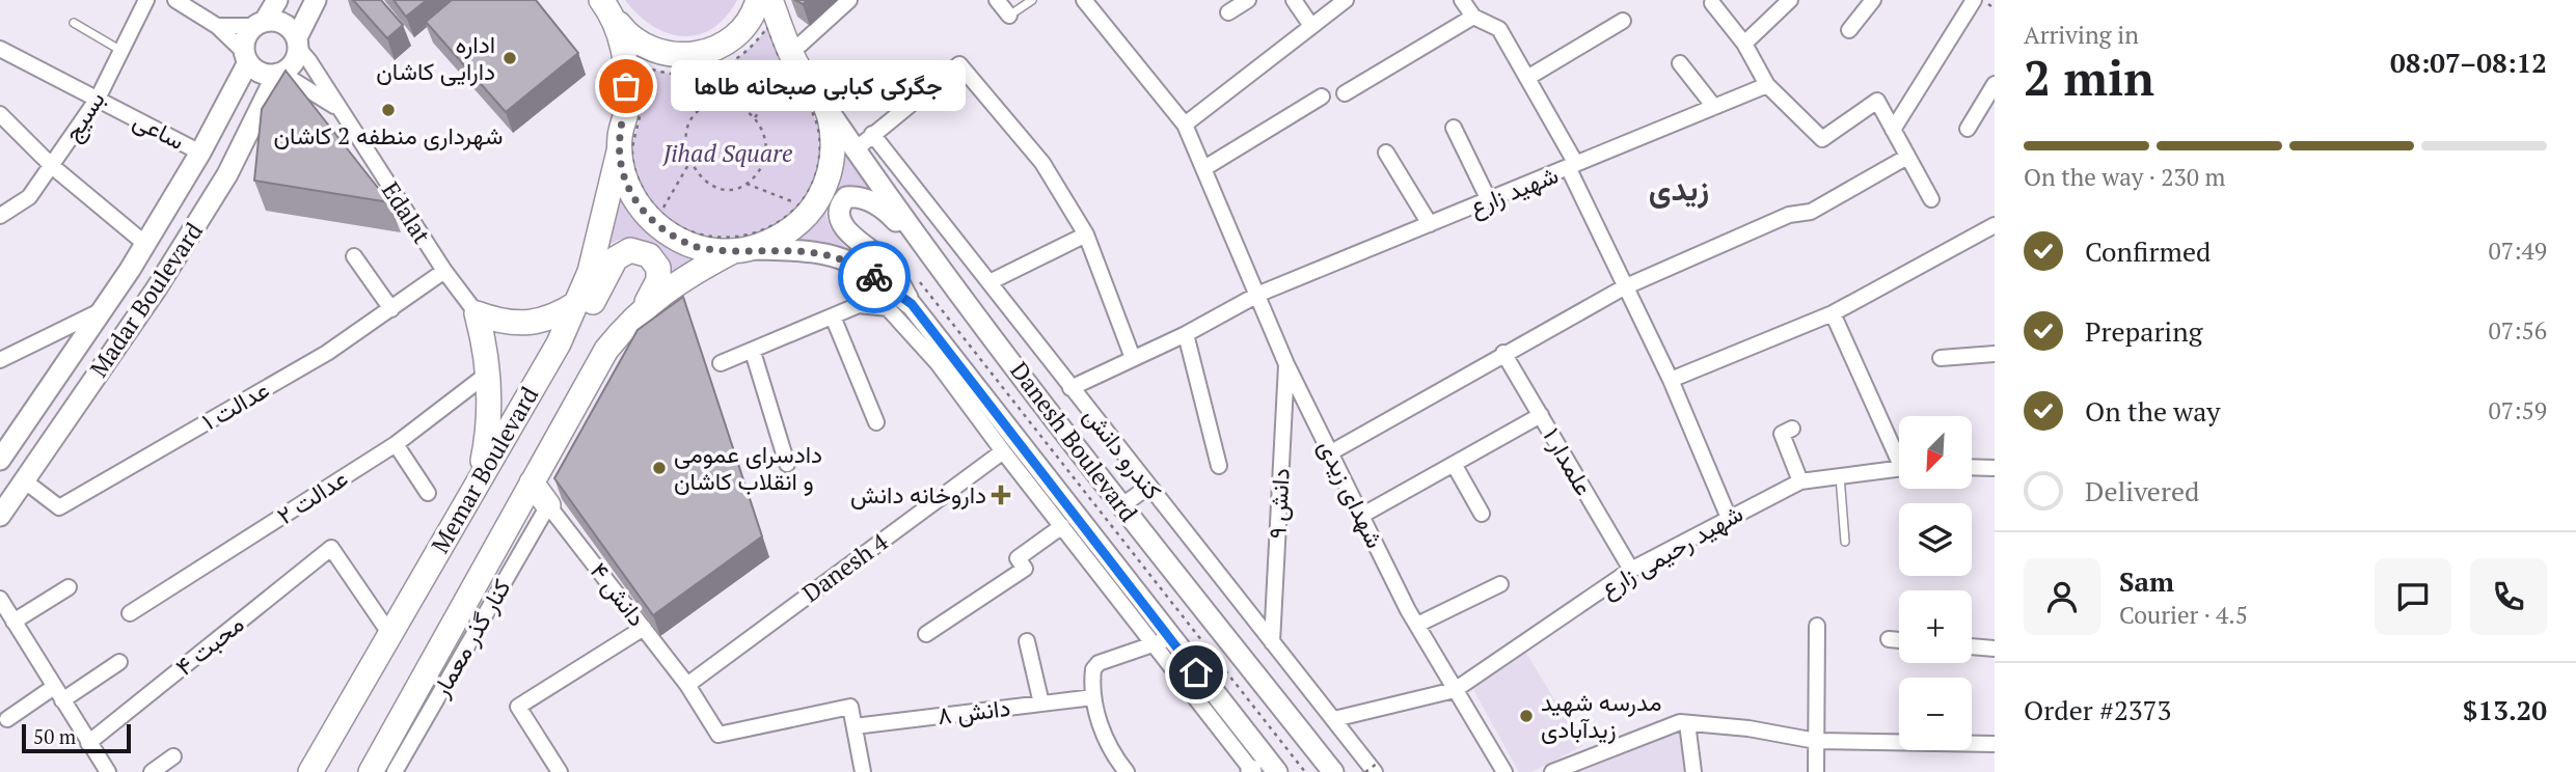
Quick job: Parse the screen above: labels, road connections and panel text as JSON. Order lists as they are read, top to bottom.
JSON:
{
  "streets": {
    "main road": ["Madar Boulevard", "Danesh Boulevard", "Memar Boulevard"],
    "street": [
      "بسیج",
      "ساعی",
      "شهید زارع",
      "Edalat",
      "عدالت ۱",
      "کندرو دانش",
      "علمدار ۱",
      "شهدای زیدی",
      "عدالت ۲",
      "دانش ۹",
      "شهید رحیمی زارع",
      "Danesh 4",
      "دانش ۴",
      "کنار گذر معمار",
      "محبت ۴",
      "دانش ۸"
    ]
  },
  "crossings": [
    ["بسیج", "ساعی"],
    ["ساعی", "Madar Boulevard"],
    ["شهید زارع", "کندرو دانش"],
    ["شهید زارع", "شهدای زیدی"],
    ["Edalat", "Madar Boulevard"],
    ["Edalat", "عدالت ۱"],
    ["Madar Boulevard", "عدالت ۱"],
    ["Danesh Boulevard", "Memar Boulevard"],
    ["کندرو دانش", "دانش ۹"],
    ["علمدار ۱", "شهید رحیمی زارع"],
    ["Memar Boulevard", "محبت ۴"],
    ["شهدای زیدی", "دانش ۹"],
    ["شهدای زیدی", "شهید رحیمی زارع"],
    ["Danesh 4", "دانش ۴"],
    ["دانش ۴", "کنار گذر معمار"],
    ["دانش ۴", "دانش ۸"]
  ],
  "districts": ["زیدی"],
  "parks": ["Jihad Square"],
  "places": {
    "other": [
      "اداره دارایی کاشان",
      "جگرکی کبابی صبحانه طاها",
      "شهرداری منطفه 2 کاشان",
      "دادسرای عمومی و انقلاب کاشان",
      "مدرسه شهید زیدآبادی"
    ],
    "health": ["داروخانه دانش"]
  },
  "scale_bar": "50 m",
  "north": "bottom left",
  "page": {
    "heading": ["2 min", "Arriving in", "08:07–08:12"],
    "panel": [
      "Sam",
      "Courier · 4.5",
      "Order #2373",
      "$13.20"
    ],
    "bubble": "جگرکی کبابی صبحانه طاها",
    "bar": "On the way · 230 m",
    "list": [
      ["Confirmed", "07:49"],
      ["Preparing", "07:56"],
      ["On the way", "07:59"],
      "Delivered"
    ],
    "map_buttons": ["+", "−"],
    "scale": "50 m"
  }
}
